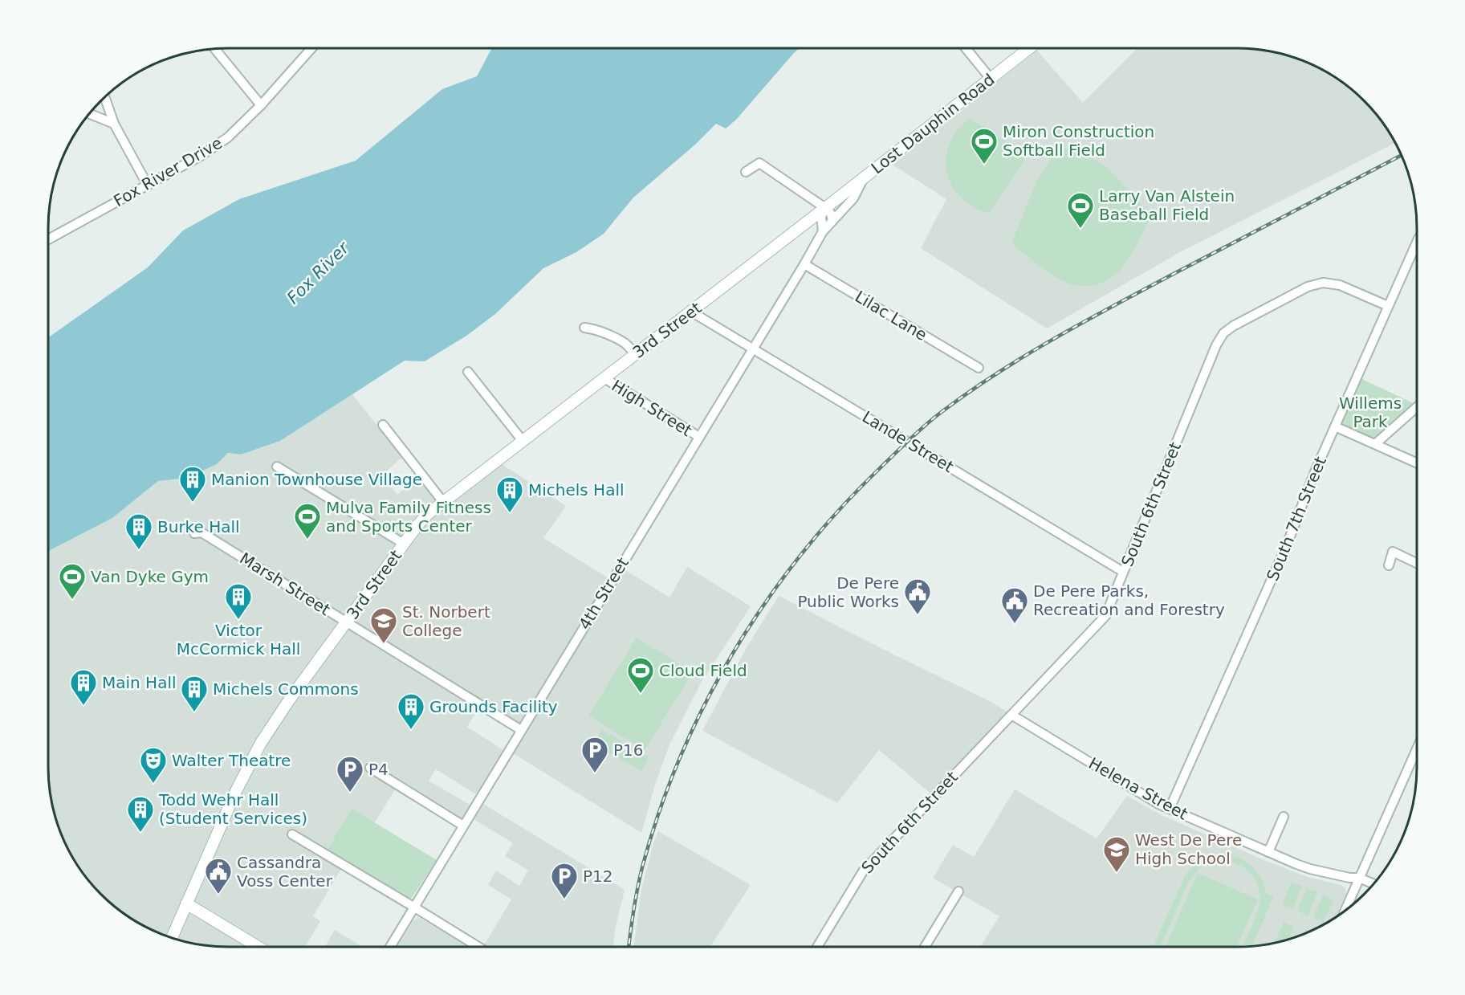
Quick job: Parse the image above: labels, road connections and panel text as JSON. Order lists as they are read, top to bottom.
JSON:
{
  "streets": {
    "main road": ["Lost Dauphin Road", "3rd Street"],
    "street": [
      "Fox River Drive",
      "Lilac Lane",
      "High Street",
      "Lande Street",
      "South 6th Street",
      "South 7th Street",
      "Marsh Street",
      "4th Street",
      "Helena Street"
    ]
  },
  "crossings": [
    ["Lost Dauphin Road", "3rd Street"],
    ["Lost Dauphin Road", "4th Street"],
    ["Lilac Lane", "4th Street"],
    ["3rd Street", "High Street"],
    ["3rd Street", "Lande Street"],
    ["3rd Street", "Marsh Street"],
    ["3rd Street", "4th Street"],
    ["High Street", "4th Street"],
    ["Lande Street", "South 6th Street"],
    ["Lande Street", "4th Street"],
    ["South 6th Street", "South 7th Street"],
    ["South 6th Street", "Helena Street"],
    ["South 7th Street", "Helena Street"],
    ["Marsh Street", "4th Street"]
  ],
  "water": ["Fox River"],
  "parks": ["Willems Park"],
  "places": {
    "sports": [
      "Miron Construction Softball Field",
      "Larry Van Alstein Baseball Field",
      "Mulva Family Fitness and Sports Center",
      "Van Dyke Gym",
      "Cloud Field"
    ],
    "building": [
      "Manion Townhouse Village",
      "Michels Hall",
      "Burke Hall",
      "Victor McCormick Hall",
      "Main Hall",
      "Michels Commons",
      "Grounds Facility",
      "Todd Wehr Hall (Student Services)"
    ],
    "public building": ["De Pere Public Works", "De Pere Parks, Recreation and Forestry", "Cassandra Voss Center"],
    "school or university": ["St. Norbert College", "West De Pere High School"],
    "parking": ["P16", "P4", "P12"],
    "theatre": ["Walter Theatre"]
  }
}
